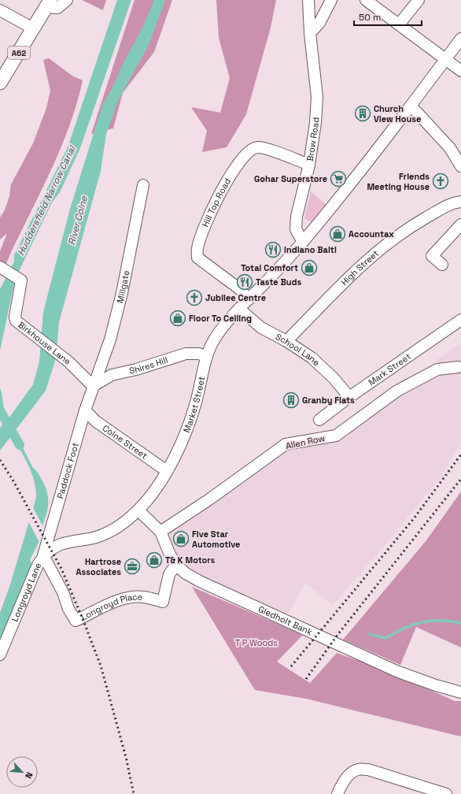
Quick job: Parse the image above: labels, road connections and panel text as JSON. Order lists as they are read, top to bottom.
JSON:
{
  "streets": {
    "main road": ["A62"],
    "street": [
      "Brow Road",
      "Hill Top Road",
      "High Street",
      "Millgate",
      "Birkhouse Lane",
      "School Lane",
      "Shires Hill",
      "Mark Street",
      "Market Street",
      "Colne Street",
      "Allen Row",
      "Paddock Foot",
      "Longroyd Lane",
      "Longroyd Place",
      "Gledholt Bank"
    ]
  },
  "crossings": [
    ["Brow Road", "Hill Top Road"],
    ["Brow Road", "Market Street"],
    ["Hill Top Road", "Market Street"],
    ["High Street", "School Lane"],
    ["Millgate", "Birkhouse Lane"],
    ["Millgate", "Shires Hill"],
    ["Millgate", "Paddock Foot"],
    ["Birkhouse Lane", "Shires Hill"],
    ["Birkhouse Lane", "Paddock Foot"],
    ["School Lane", "Mark Street"],
    ["School Lane", "Market Street"],
    ["Shires Hill", "Market Street"],
    ["Shires Hill", "Paddock Foot"],
    ["Market Street", "Colne Street"],
    ["Market Street", "Longroyd Lane"],
    ["Market Street", "Gledholt Bank"],
    ["Colne Street", "Paddock Foot"],
    ["Allen Row", "Gledholt Bank"],
    ["Paddock Foot", "Longroyd Lane"],
    ["Paddock Foot", "Longroyd Place"],
    ["Longroyd Lane", "Longroyd Place"],
    ["Longroyd Place", "Gledholt Bank"]
  ],
  "water": ["Huddersfield Narrow Canal", "River Colne"],
  "parks": ["T P Woods"],
  "places": {
    "building": ["Church View House", "Granby Flats"],
    "supermarket": ["Gohar Superstore"],
    "church": ["Friends Meeting House", "Jubilee Centre"],
    "shop": [
      "Accountax",
      "Total Comfort",
      "Floor To Ceiling",
      "Five Star Automotive",
      "T& K Motors"
    ],
    "restaurant": ["Indiano Balti", "Taste Buds"],
    "office": ["Hartrose Associates"]
  },
  "scale_bar": "50 m",
  "north": "bottom right"
}
